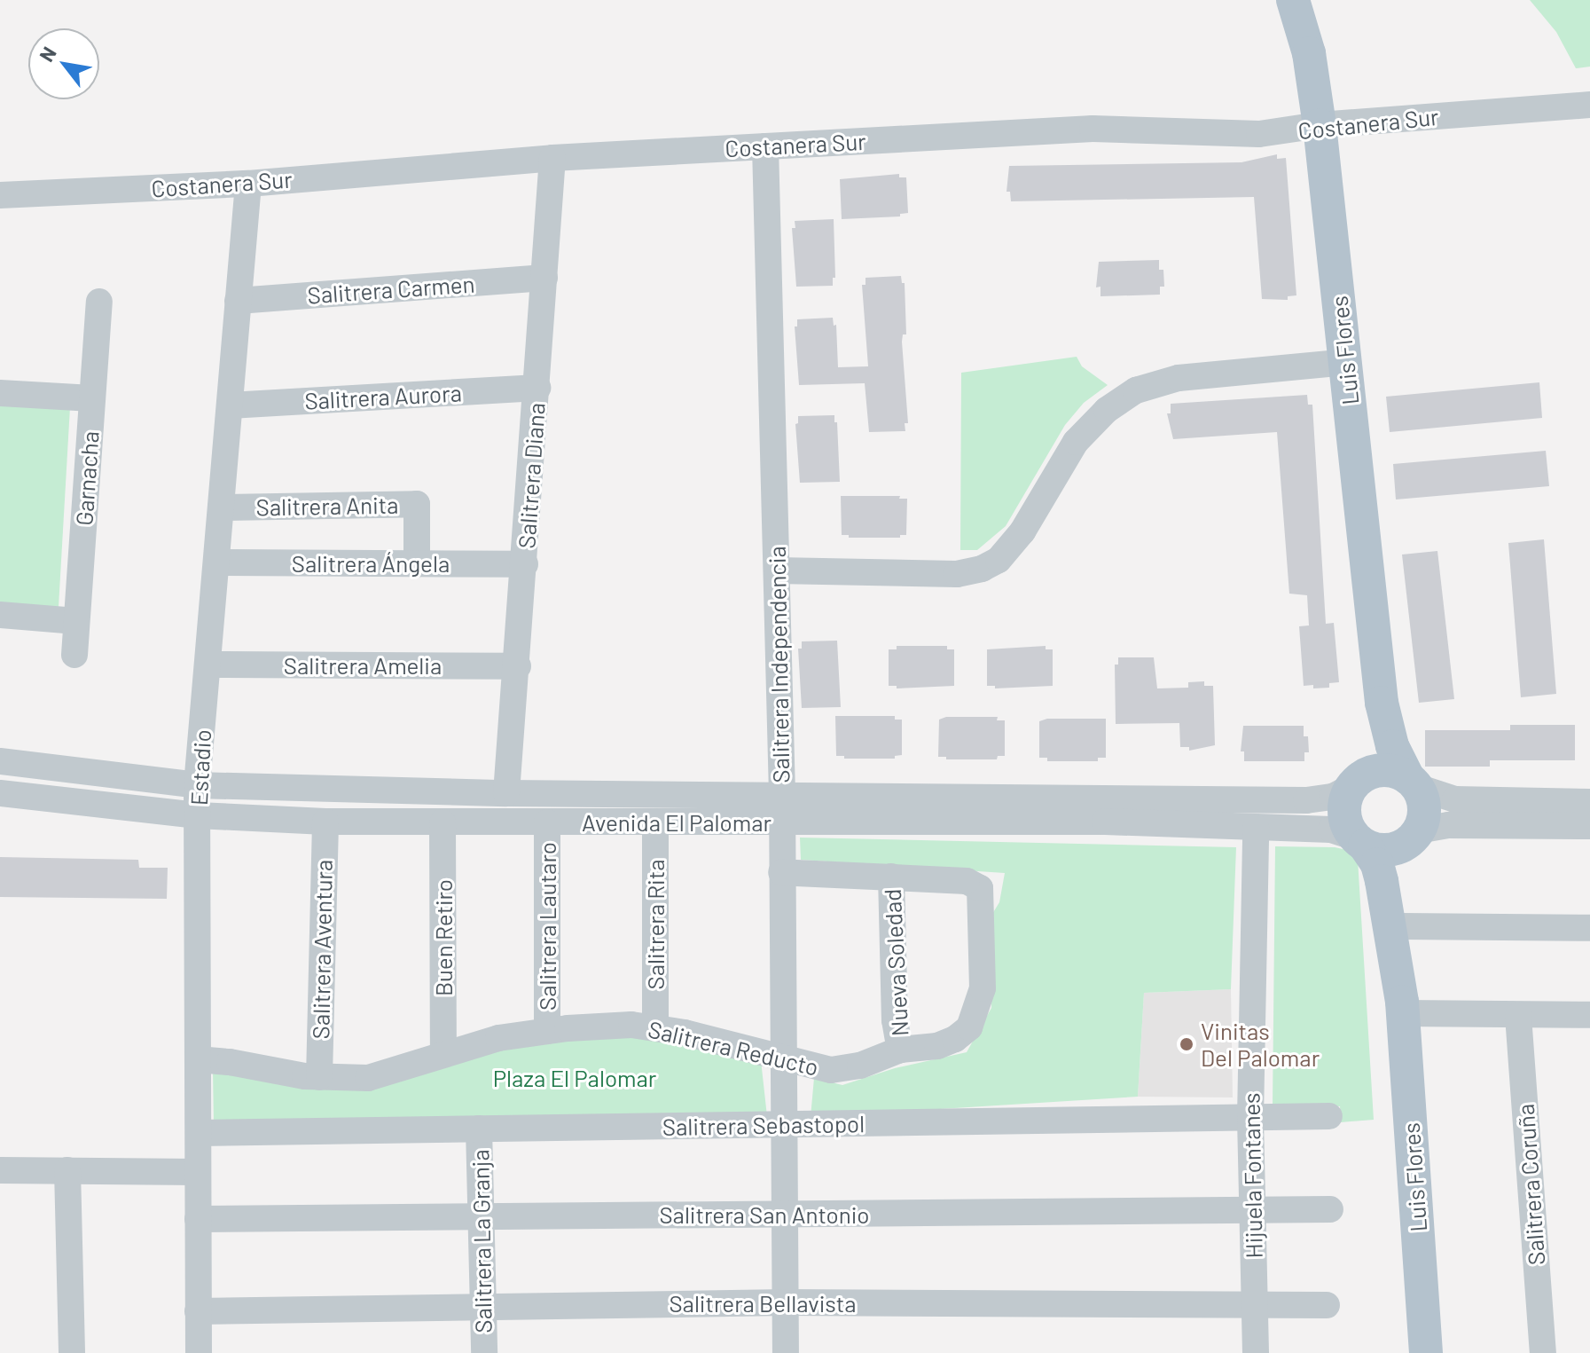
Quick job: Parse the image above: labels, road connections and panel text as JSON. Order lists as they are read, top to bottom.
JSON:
{
  "streets": {
    "main road": ["Luis Flores"],
    "street": [
      "Costanera Sur",
      "Salitrera Carmen",
      "Salitrera Aurora",
      "Salitrera Diana",
      "Garnacha",
      "Salitrera Anita",
      "Salitrera Ángela",
      "Salitrera Independencia",
      "Salitrera Amelia",
      "Estadio",
      "Avenida El Palomar",
      "Salitrera Rita",
      "Salitrera Lautaro",
      "Buen Retiro",
      "Salitrera Aventura",
      "Nueva Soledad",
      "Salitrera Reducto",
      "Salitrera Sebastopol",
      "Hijuela Fontanes",
      "Salitrera Coruña",
      "Salitrera San Antonio",
      "Salitrera La Granja",
      "Salitrera Bellavista"
    ]
  },
  "crossings": [
    ["Costanera Sur", "Luis Flores"],
    ["Costanera Sur", "Salitrera Diana"],
    ["Costanera Sur", "Salitrera Independencia"],
    ["Costanera Sur", "Estadio"],
    ["Salitrera Carmen", "Salitrera Diana"],
    ["Salitrera Carmen", "Estadio"],
    ["Luis Flores", "Avenida El Palomar"],
    ["Salitrera Aurora", "Salitrera Diana"],
    ["Salitrera Aurora", "Estadio"],
    ["Salitrera Diana", "Salitrera Ángela"],
    ["Salitrera Diana", "Salitrera Amelia"],
    ["Salitrera Diana", "Avenida El Palomar"],
    ["Salitrera Anita", "Salitrera Ángela"],
    ["Salitrera Anita", "Estadio"],
    ["Salitrera Ángela", "Estadio"],
    ["Salitrera Independencia", "Avenida El Palomar"],
    ["Salitrera Independencia", "Salitrera Reducto"],
    ["Salitrera Independencia", "Salitrera Sebastopol"],
    ["Salitrera Independencia", "Salitrera San Antonio"],
    ["Salitrera Independencia", "Salitrera Bellavista"],
    ["Salitrera Amelia", "Estadio"],
    ["Estadio", "Avenida El Palomar"],
    ["Estadio", "Salitrera Reducto"],
    ["Estadio", "Salitrera Sebastopol"],
    ["Estadio", "Salitrera San Antonio"],
    ["Estadio", "Salitrera Bellavista"],
    ["Avenida El Palomar", "Salitrera Rita"],
    ["Avenida El Palomar", "Salitrera Lautaro"],
    ["Avenida El Palomar", "Buen Retiro"],
    ["Avenida El Palomar", "Salitrera Aventura"],
    ["Avenida El Palomar", "Hijuela Fontanes"],
    ["Salitrera Rita", "Salitrera Reducto"],
    ["Salitrera Lautaro", "Salitrera Reducto"],
    ["Buen Retiro", "Salitrera Reducto"],
    ["Salitrera Aventura", "Salitrera Reducto"],
    ["Nueva Soledad", "Salitrera Reducto"],
    ["Salitrera Sebastopol", "Hijuela Fontanes"],
    ["Salitrera Sebastopol", "Salitrera La Granja"],
    ["Hijuela Fontanes", "Salitrera San Antonio"],
    ["Hijuela Fontanes", "Salitrera Bellavista"],
    ["Salitrera San Antonio", "Salitrera La Granja"],
    ["Salitrera La Granja", "Salitrera Bellavista"]
  ],
  "parks": ["Plaza El Palomar"],
  "places": ["Vinitas Del Palomar"],
  "north": "top left"
}
